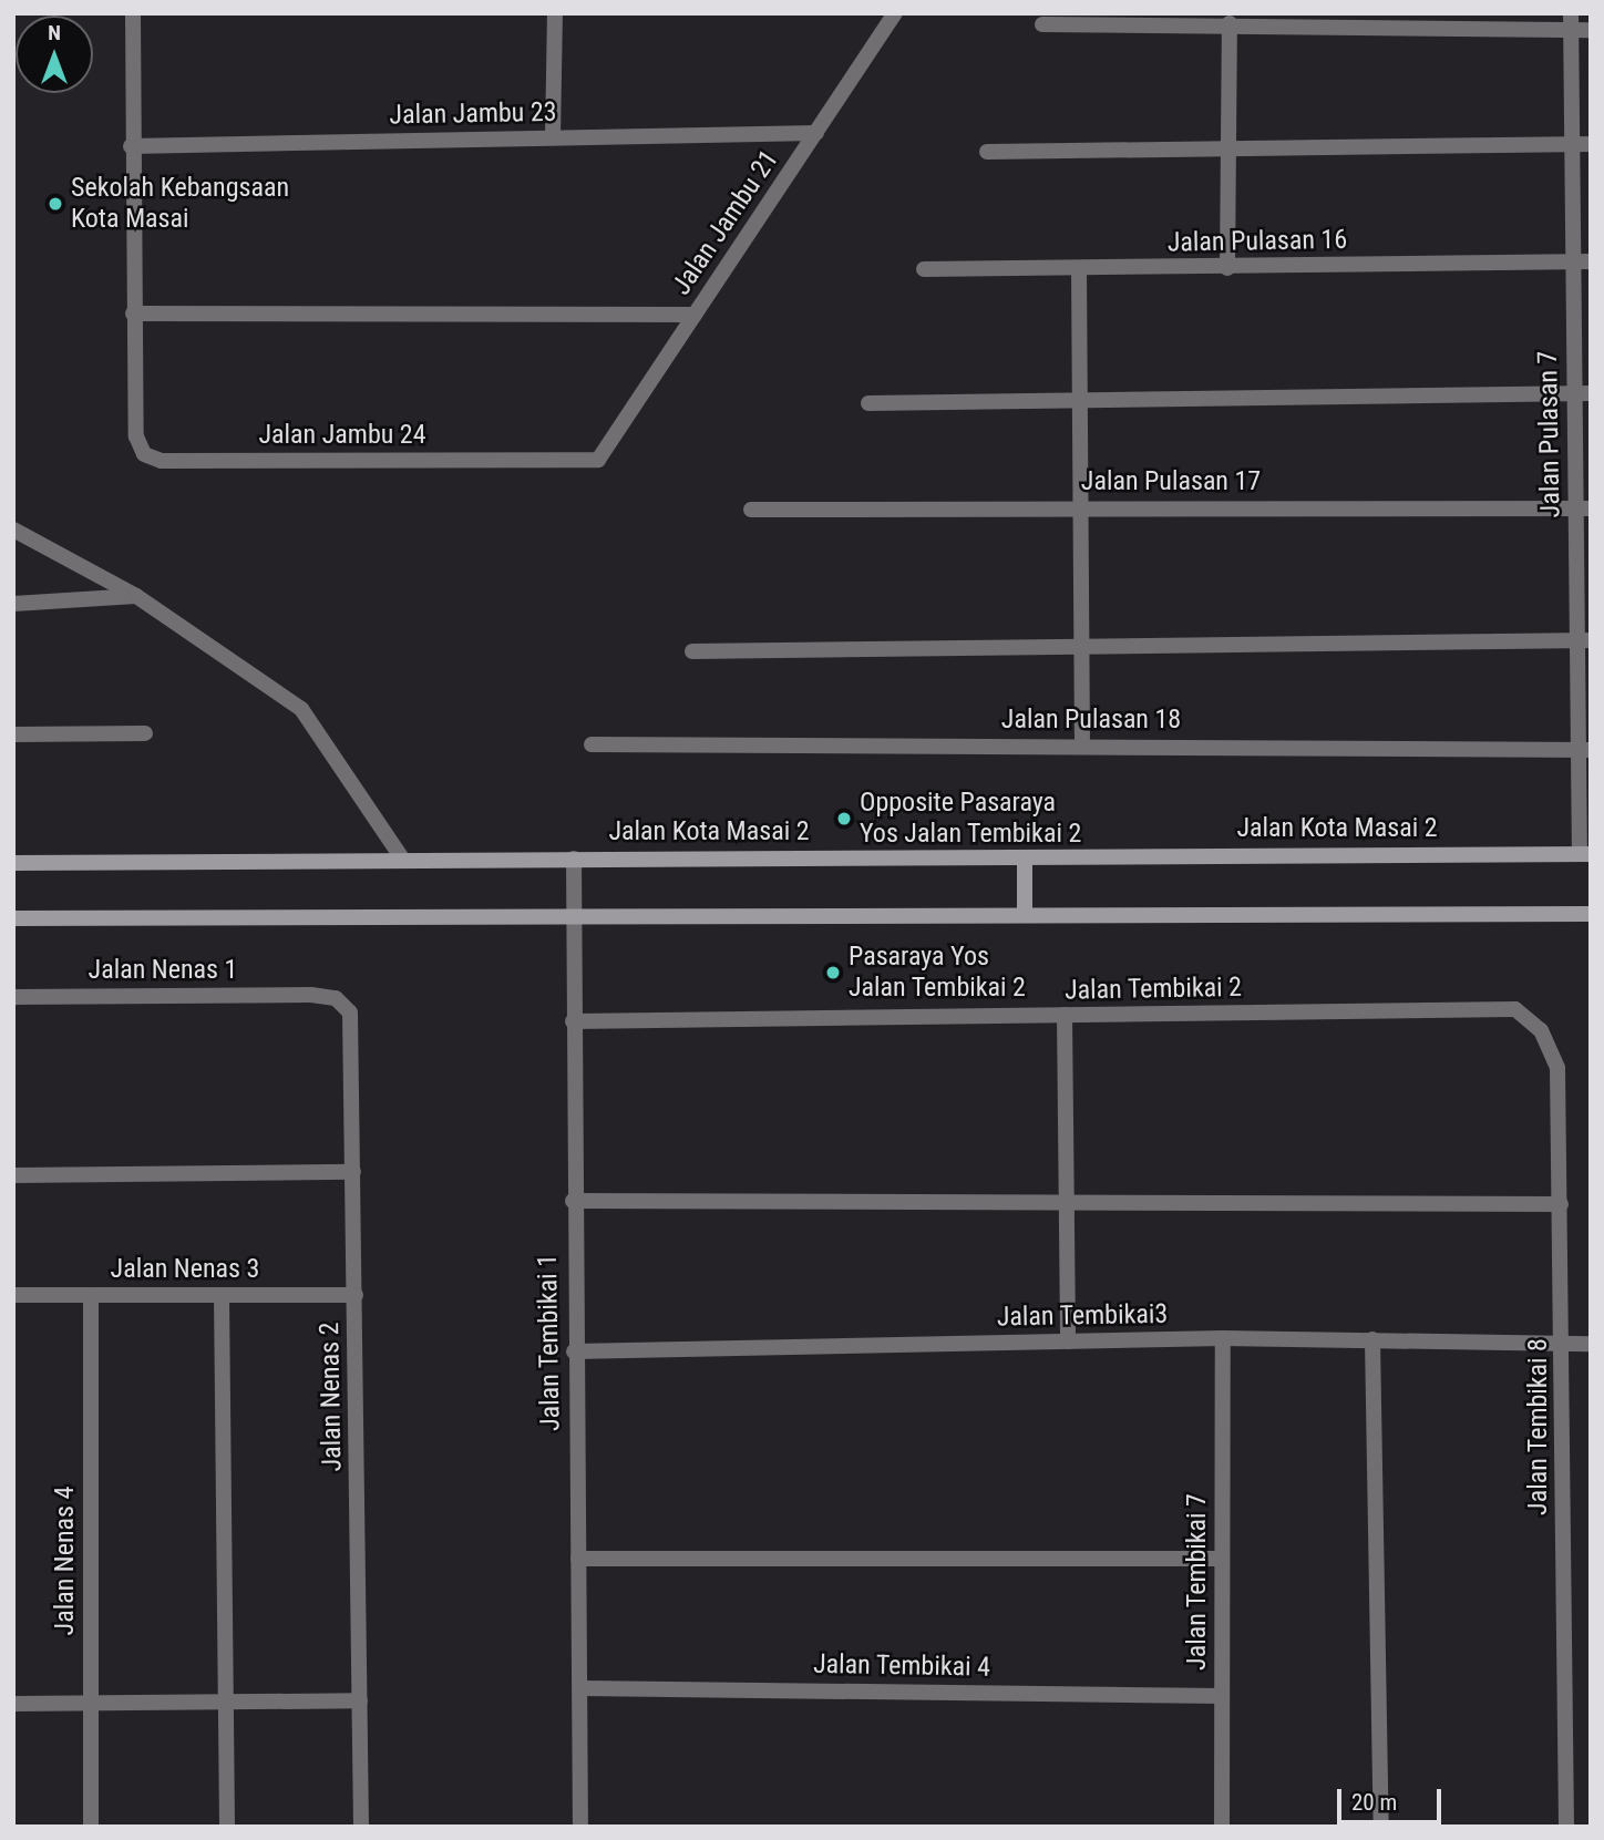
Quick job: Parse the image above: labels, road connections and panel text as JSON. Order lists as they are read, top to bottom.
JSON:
{
  "streets": {
    "main road": ["Jalan Kota Masai 2"],
    "street": [
      "Jalan Jambu 23",
      "Jalan Jambu 21",
      "Jalan Pulasan 16",
      "Jalan Pulasan 7",
      "Jalan Jambu 24",
      "Jalan Pulasan 17",
      "Jalan Pulasan 18",
      "Jalan Nenas 1",
      "Jalan Tembikai 2",
      "Jalan Nenas 3",
      "Jalan Tembikai3",
      "Jalan Tembikai 1",
      "Jalan Nenas 2",
      "Jalan Tembikai 8",
      "Jalan Nenas 4",
      "Jalan Tembikai 7",
      "Jalan Tembikai 4"
    ]
  },
  "crossings": [
    ["Jalan Jambu 23", "Jalan Jambu 21"],
    ["Jalan Jambu 21", "Jalan Jambu 24"],
    ["Jalan Pulasan 16", "Jalan Pulasan 7"],
    ["Jalan Pulasan 7", "Jalan Pulasan 17"],
    ["Jalan Pulasan 7", "Jalan Pulasan 18"],
    ["Jalan Pulasan 7", "Jalan Kota Masai 2"],
    ["Jalan Kota Masai 2", "Jalan Tembikai 1"],
    ["Jalan Nenas 1", "Jalan Nenas 2"],
    ["Jalan Tembikai 2", "Jalan Tembikai 1"],
    ["Jalan Tembikai 2", "Jalan Tembikai 8"],
    ["Jalan Nenas 3", "Jalan Nenas 2"],
    ["Jalan Nenas 3", "Jalan Nenas 4"],
    ["Jalan Tembikai3", "Jalan Tembikai 1"],
    ["Jalan Tembikai3", "Jalan Tembikai 8"],
    ["Jalan Tembikai3", "Jalan Tembikai 7"],
    ["Jalan Tembikai 1", "Jalan Tembikai 4"],
    ["Jalan Tembikai 7", "Jalan Tembikai 4"]
  ],
  "places": ["Sekolah Kebangsaan Kota Masai", "Opposite Pasaraya Yos Jalan Tembikai 2", "Pasaraya Yos Jalan Tembikai 2"],
  "scale_bar": "20 m",
  "north": "top"
}
